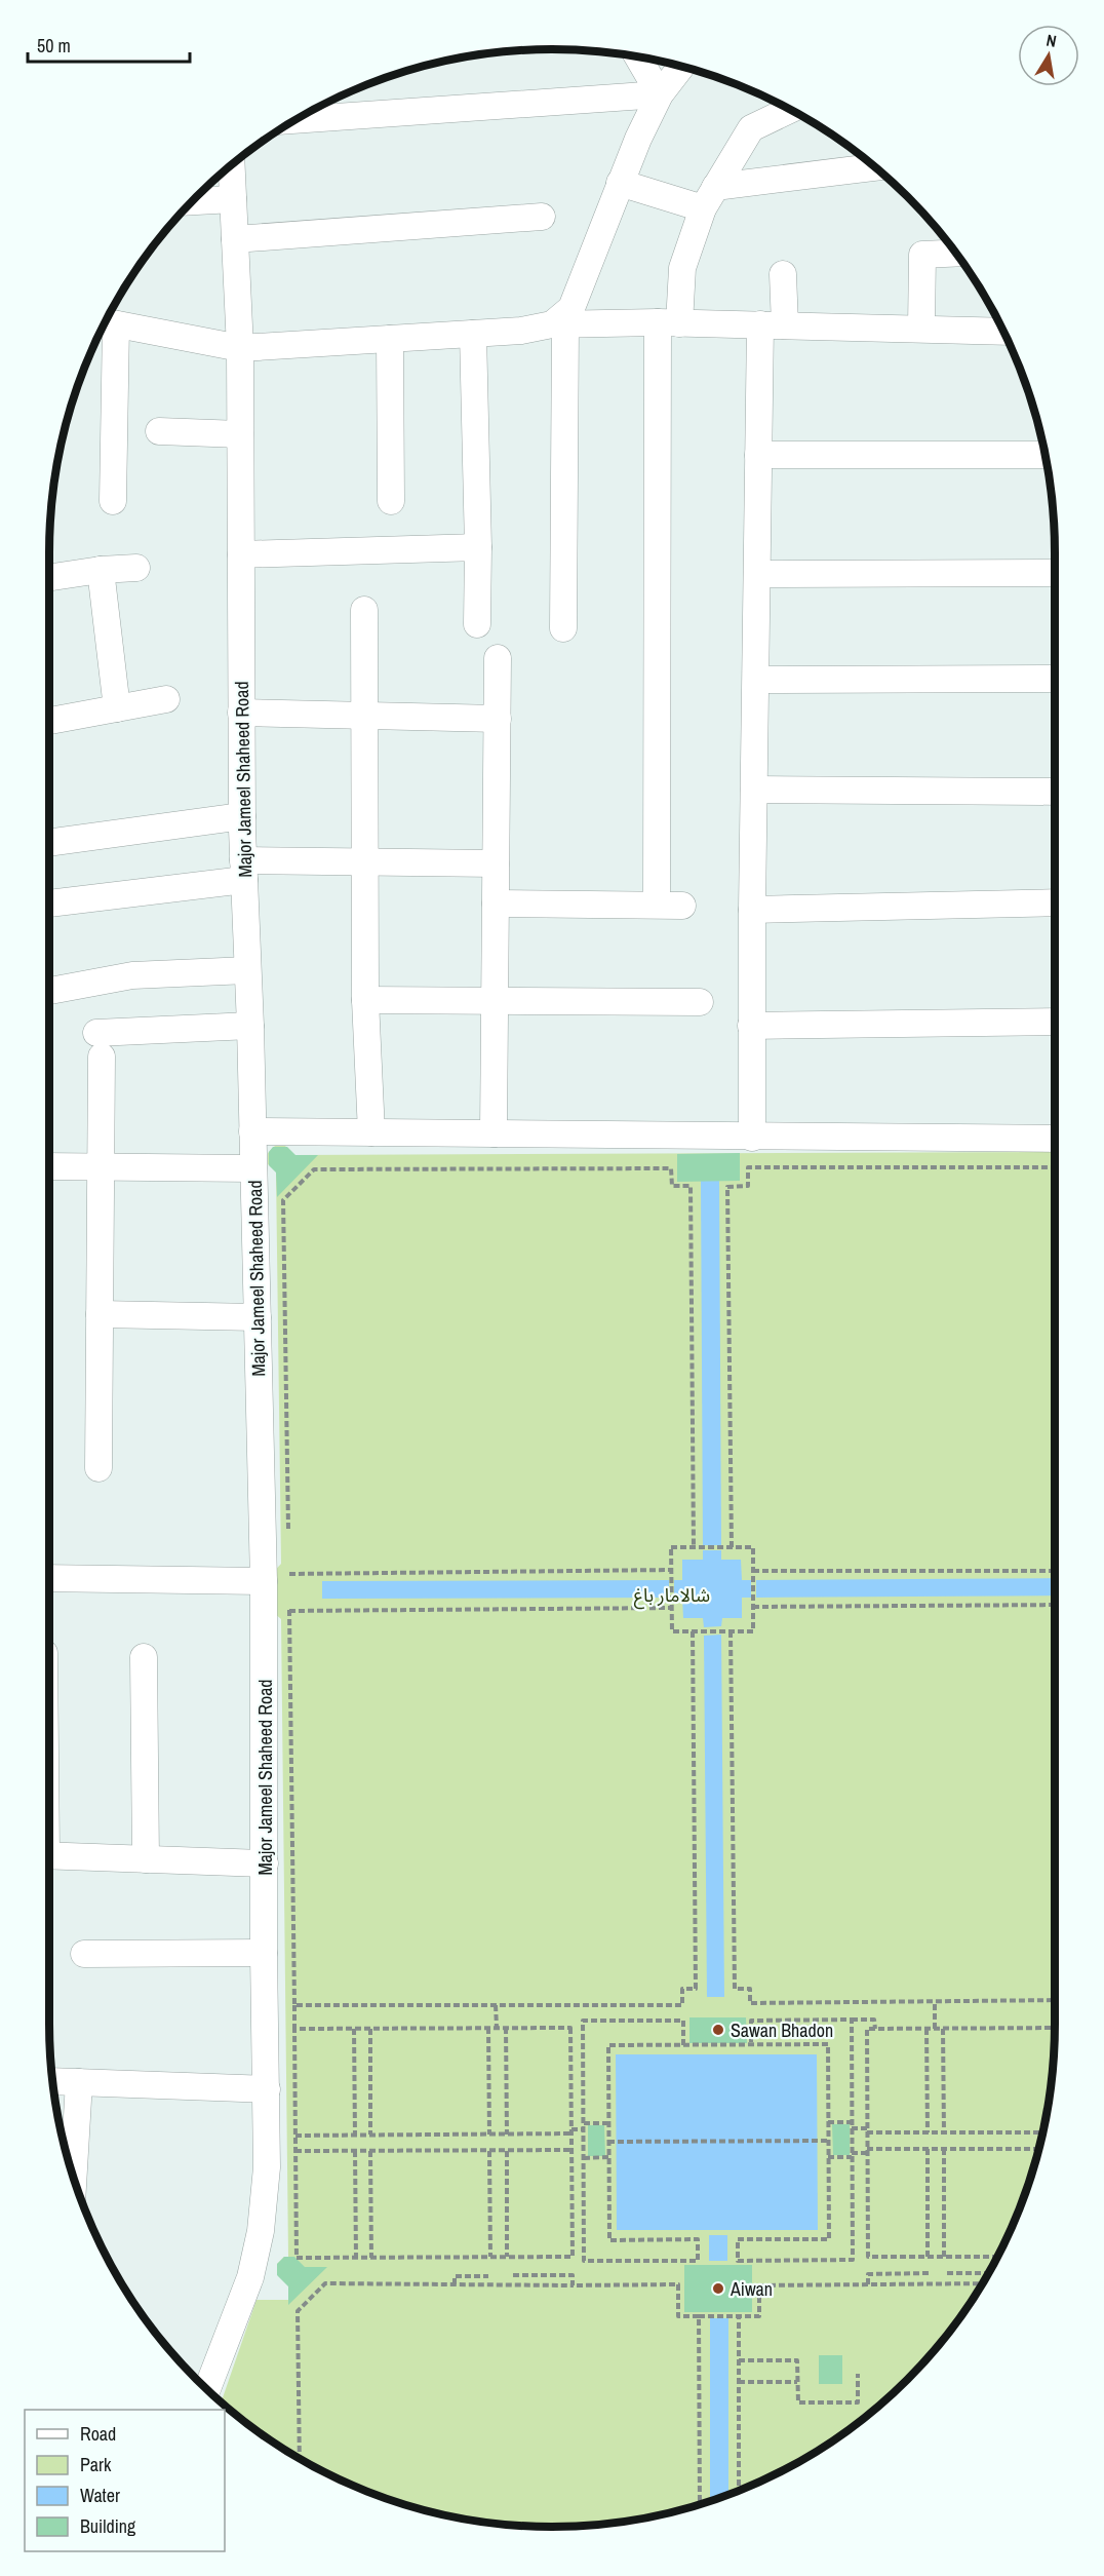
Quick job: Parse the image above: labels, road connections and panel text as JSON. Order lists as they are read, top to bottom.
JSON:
{
  "streets": {
    "street": ["Major Jameel Shaheed Road"]
  },
  "parks": ["شالامار باغ"],
  "places": ["Sawan Bhadon", "Aiwan"],
  "legend": [
    "Road",
    "Park",
    "Water",
    "Building"
  ],
  "scale_bar": "50 m",
  "north": "top"
}
